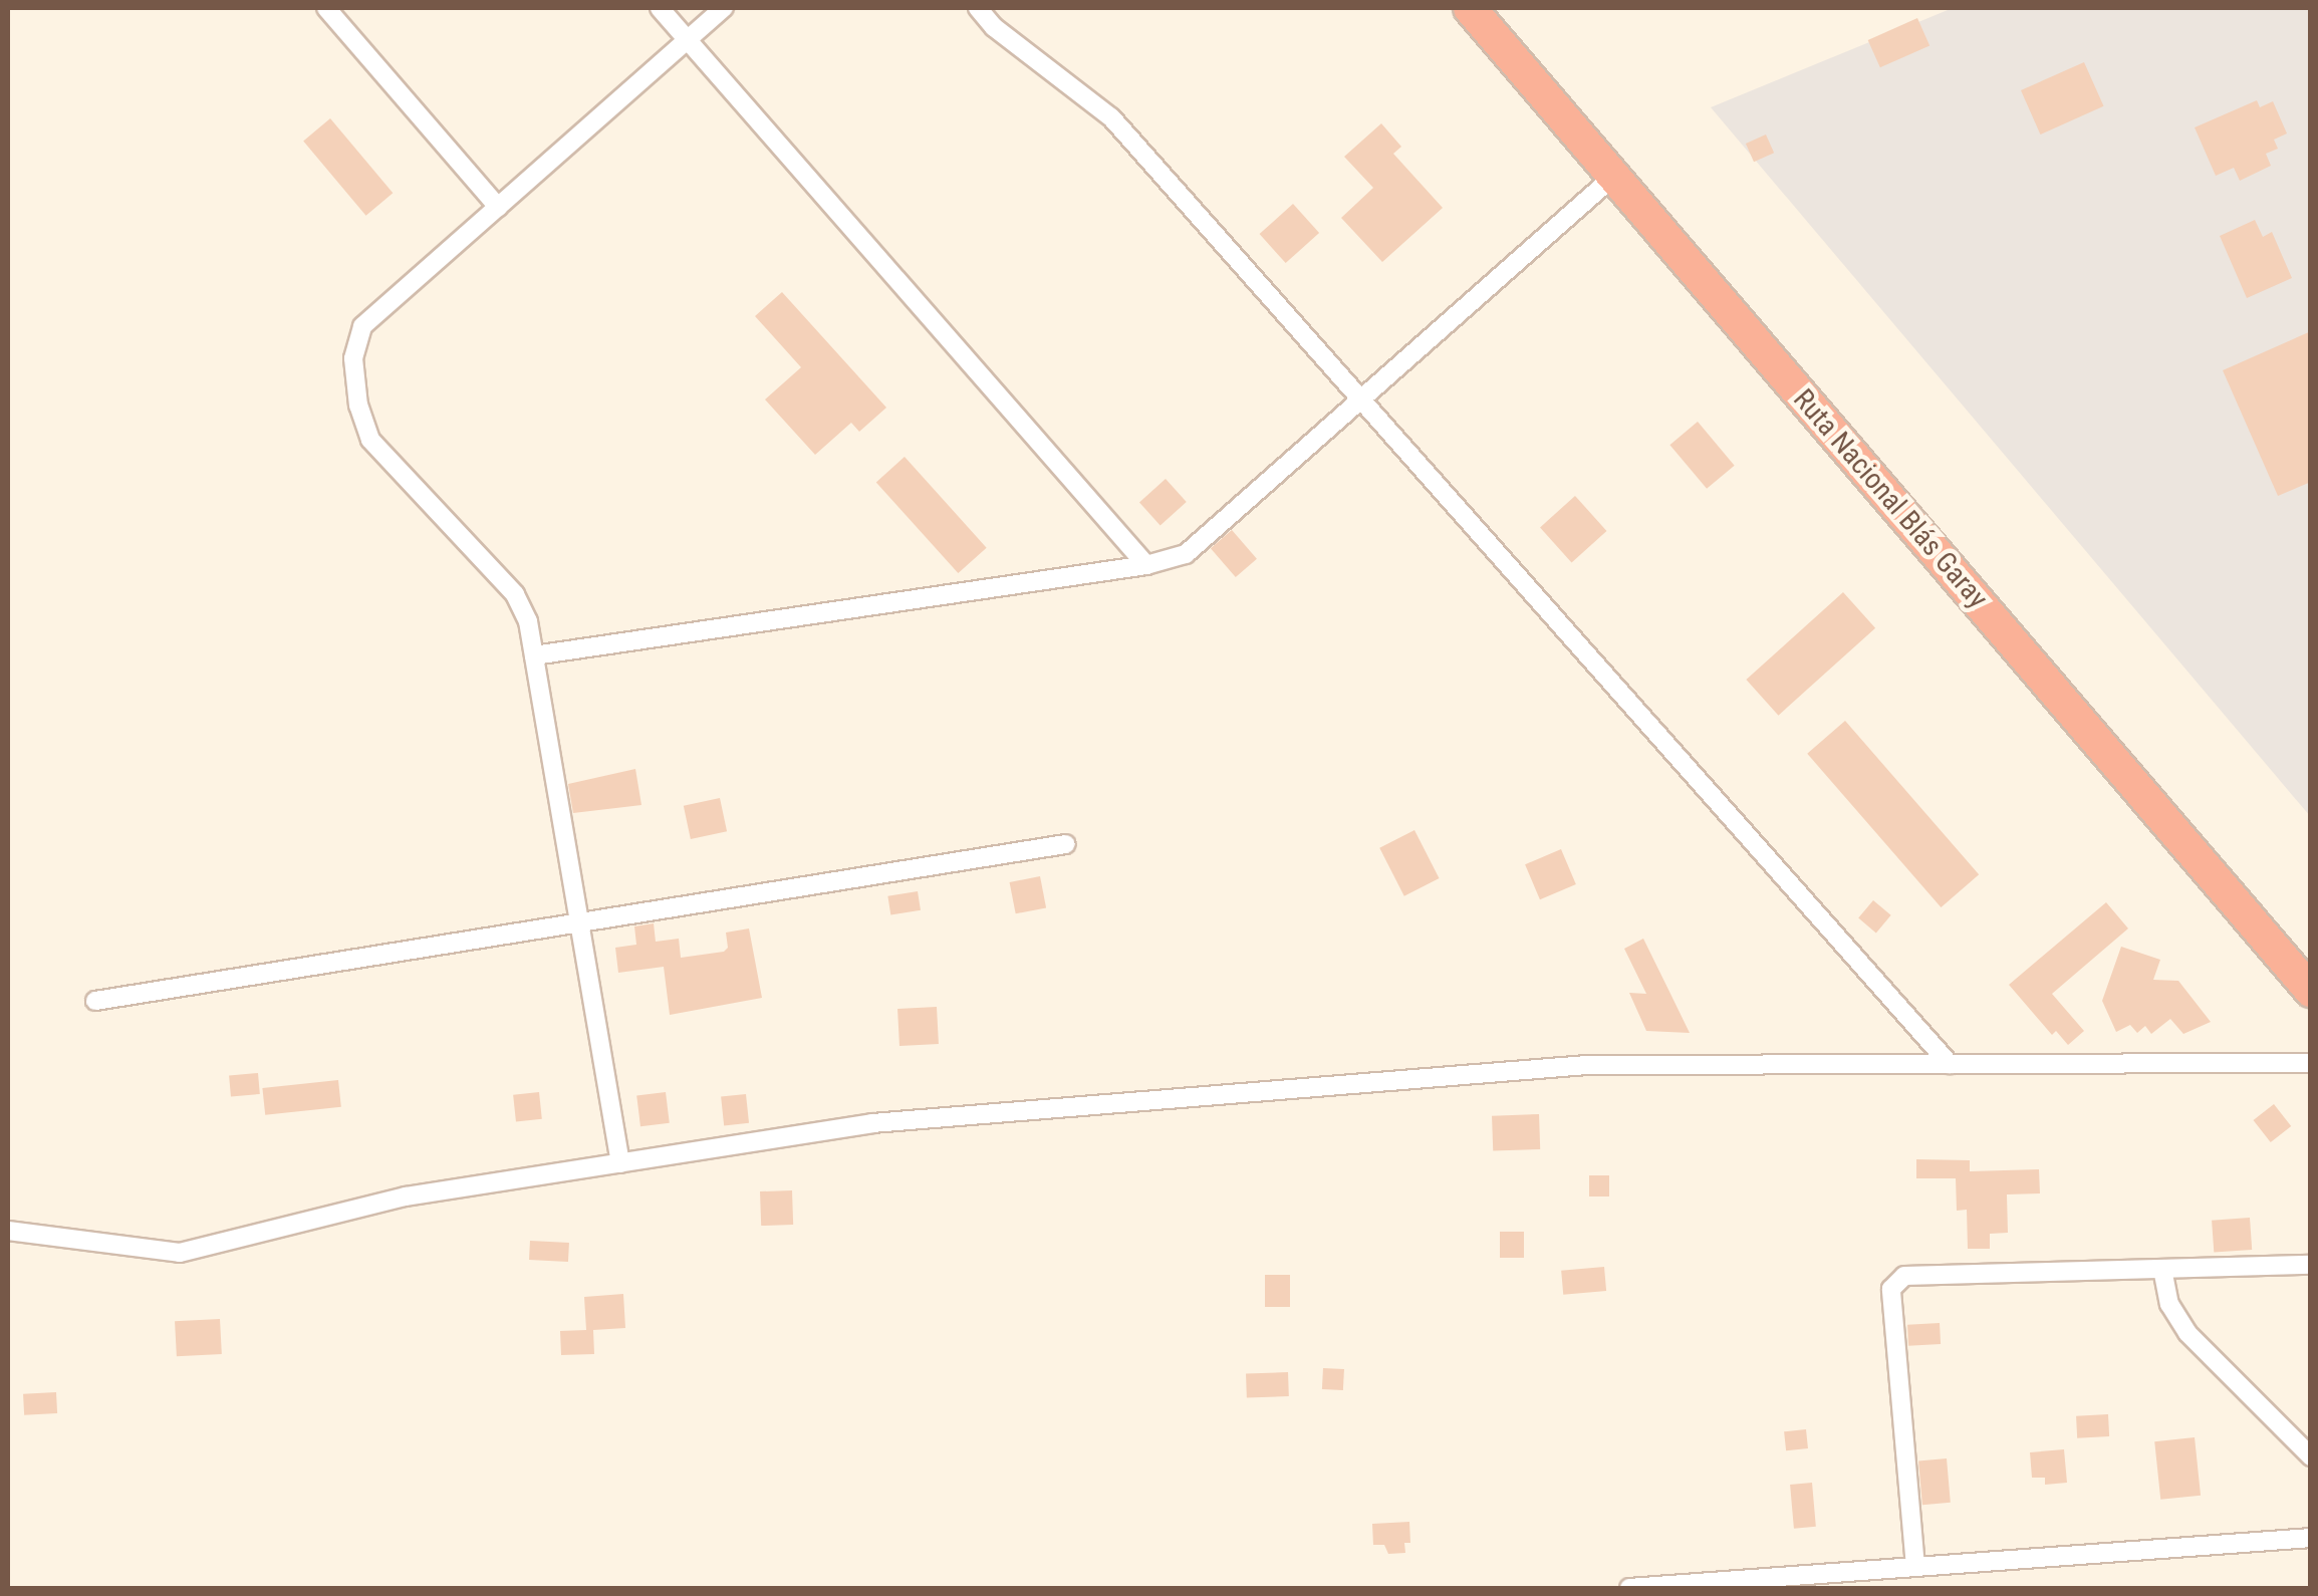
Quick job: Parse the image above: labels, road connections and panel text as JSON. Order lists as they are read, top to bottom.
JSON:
{
  "streets": {
    "highway": ["Ruta Nacional Blás Garay"]
  }
}
